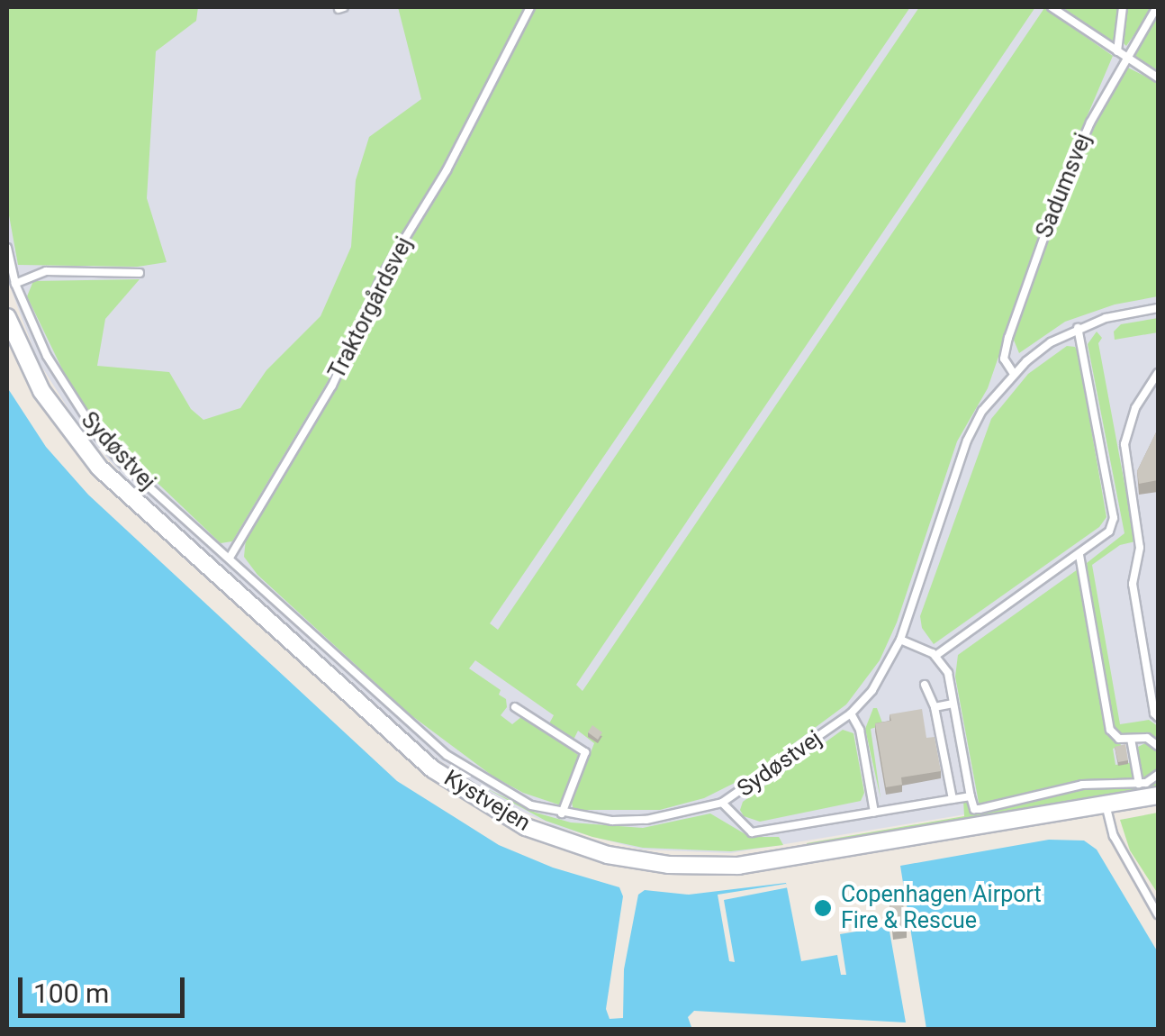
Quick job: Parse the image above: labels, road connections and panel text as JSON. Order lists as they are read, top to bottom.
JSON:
{
  "streets": {
    "street": ["Kystvejen"],
    "lane": ["Sadumsvej", "Traktorgårdsvej", "Sydøstvej"]
  },
  "crossings": [
    ["Sadumsvej", "Sydøstvej"],
    ["Traktorgårdsvej", "Sydøstvej"]
  ],
  "places": ["Copenhagen Airport Fire & Rescue"],
  "scale_bar": "100 m"
}
